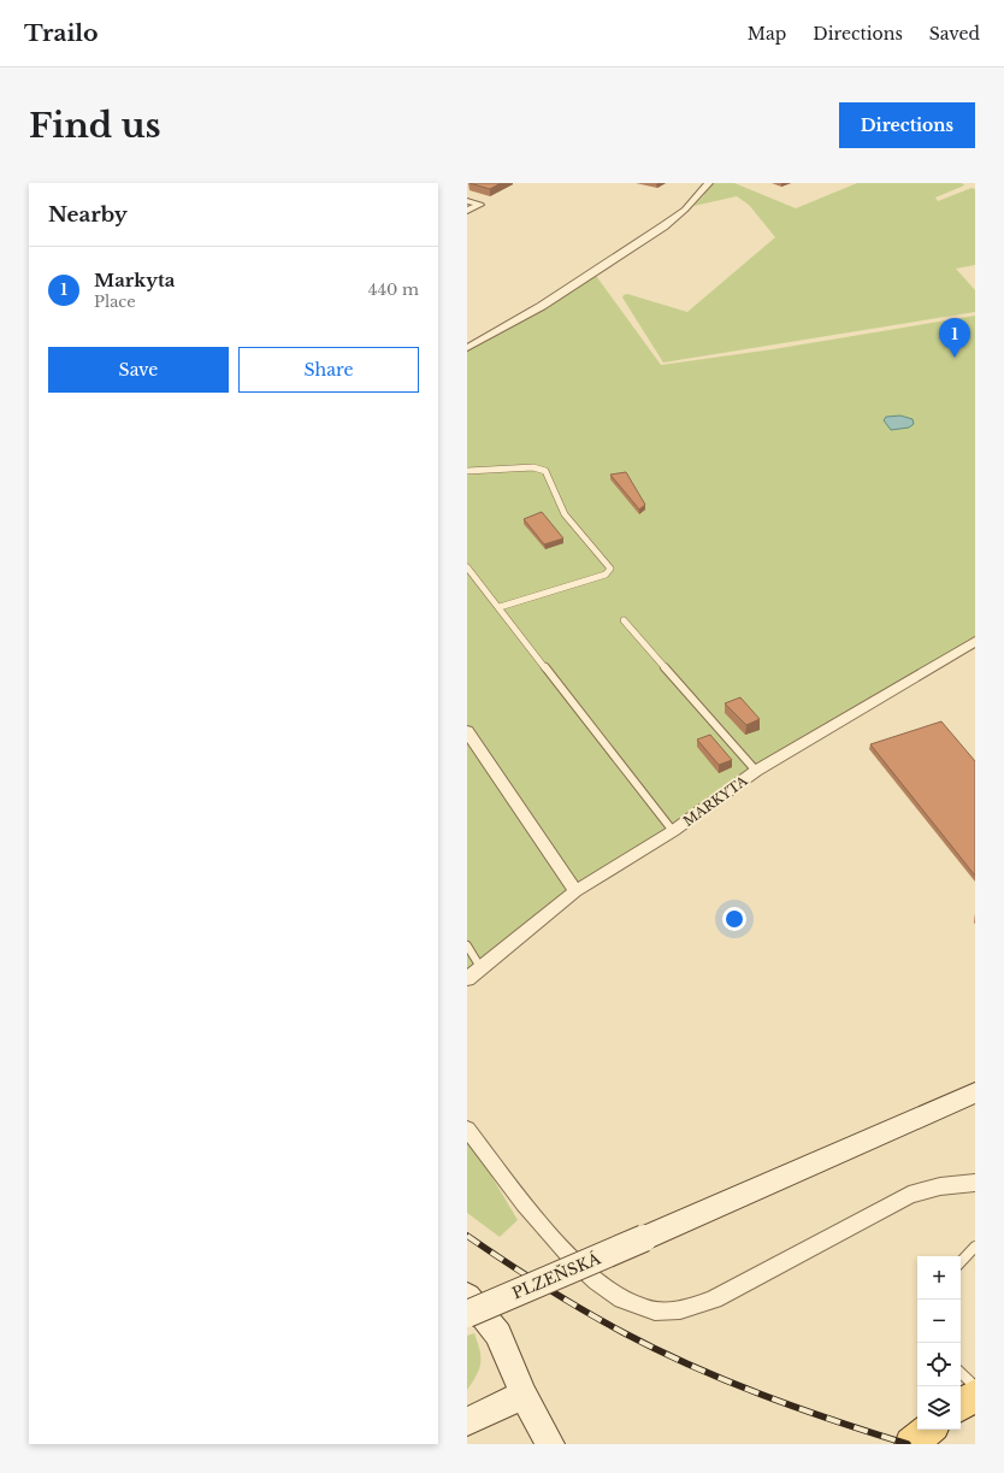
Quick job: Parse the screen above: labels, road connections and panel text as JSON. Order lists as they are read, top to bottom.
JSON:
{
  "streets": {
    "main road": ["PLZEŇSKÁ"],
    "street": ["MARKYTA"]
  },
  "page": {
    "header": "Trailo",
    "nav": ["Map", "Directions", "Saved"],
    "buttons": [
      "Directions",
      ["Save", "Share"]
    ],
    "title": "Find us",
    "heading": "Nearby",
    "list": [
      {
        "mark": "1",
        "name": "Markyta",
        "note": "Place",
        "value": "440 m"
      }
    ],
    "pins": "1",
    "map_buttons": ["+", "−"]
  }
}
